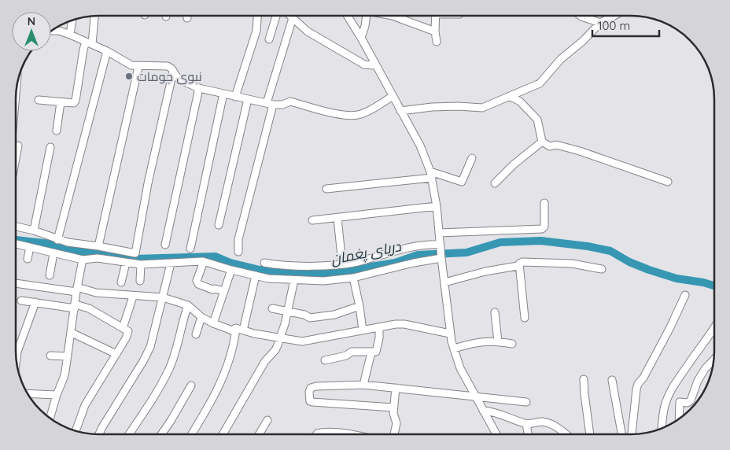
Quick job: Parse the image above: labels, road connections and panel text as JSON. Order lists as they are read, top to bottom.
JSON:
{
  "water": ["دریای پغمان"],
  "places": ["نبوی جومات"],
  "scale_bar": "100 m",
  "north": "top"
}
